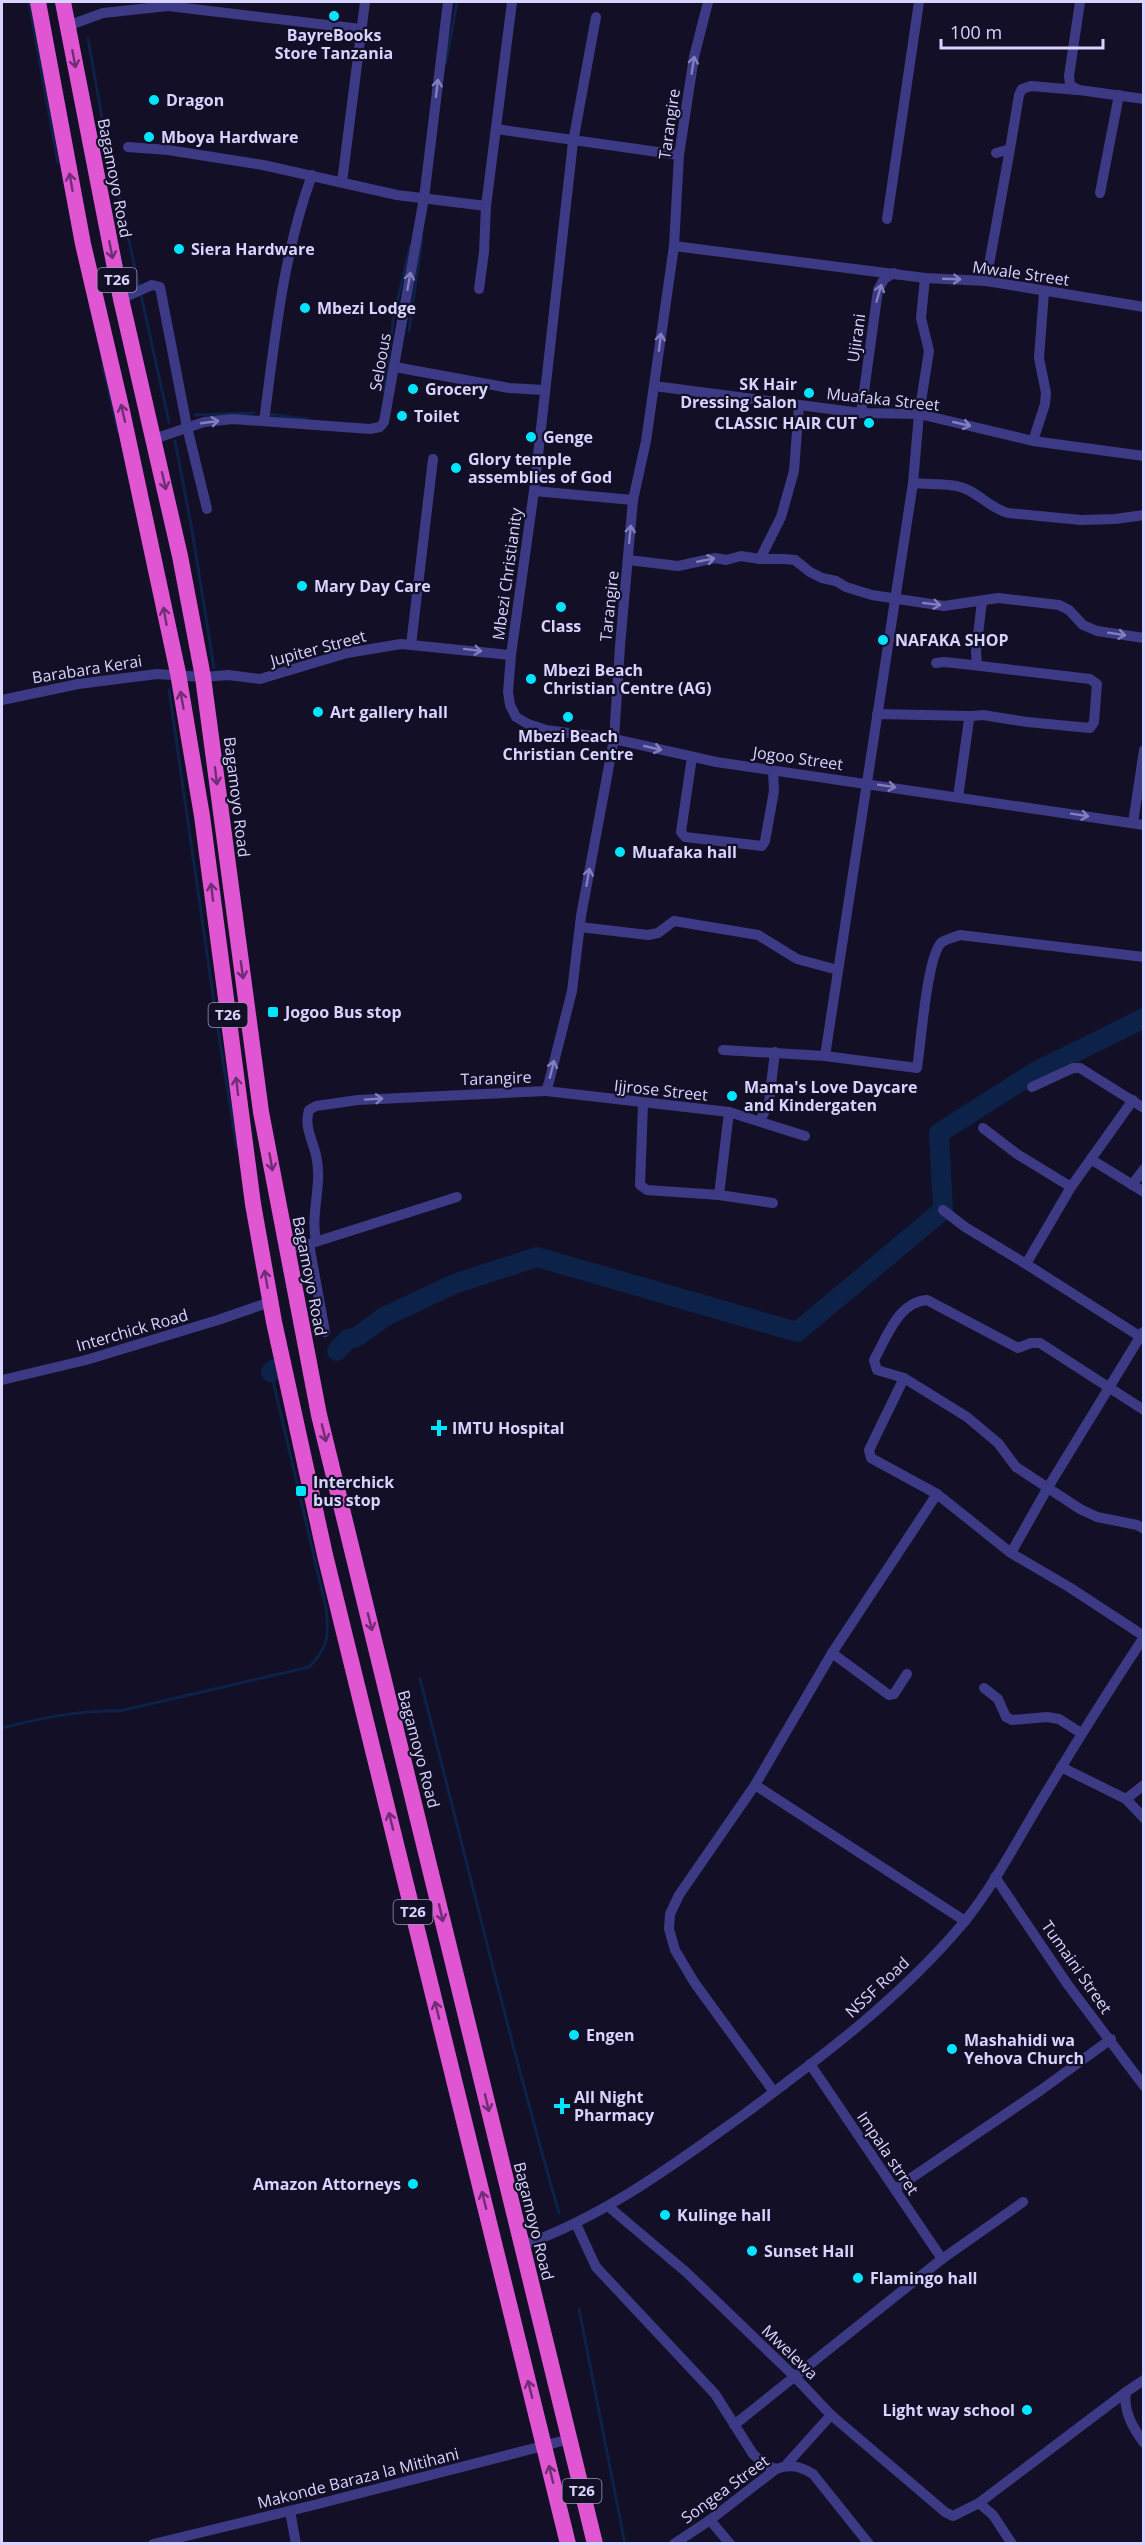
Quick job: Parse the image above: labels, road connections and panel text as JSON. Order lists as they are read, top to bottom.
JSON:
{
  "streets": {
    "highway": ["Bagamoyo Road", "T26"],
    "street": [
      "Tarangire",
      "Mwale Street",
      "Ujirani",
      "Seloous",
      "Muafaka Street",
      "Mbezi Christianity",
      "Jupiter Street",
      "Barabara Kerai",
      "Jogoo Street",
      "Ijjrose Street",
      "Interchick Road",
      "Tumaini Street",
      "NSSF Road",
      "Impala strret",
      "Mwelewa",
      "Makonde Baraza la Mitihani",
      "Songea Street"
    ]
  },
  "crossings": [
    ["Tarangire", "Mwale Street"],
    ["Tarangire", "Muafaka Street"],
    ["Tarangire", "Jogoo Street"],
    ["Tarangire", "Ijjrose Street"],
    ["Bagamoyo Road", "Seloous"],
    ["Bagamoyo Road", "Jupiter Street"],
    ["Bagamoyo Road", "NSSF Road"],
    ["Bagamoyo Road", "Makonde Baraza la Mitihani"],
    ["Mwale Street", "Ujirani"],
    ["T26", "Jupiter Street"],
    ["T26", "Barabara Kerai"],
    ["T26", "Interchick Road"],
    ["T26", "Makonde Baraza la Mitihani"],
    ["Ujirani", "Muafaka Street"],
    ["Mbezi Christianity", "Jupiter Street"],
    ["Mbezi Christianity", "Jogoo Street"],
    ["Jupiter Street", "Barabara Kerai"],
    ["Jupiter Street", "Jogoo Street"],
    ["Tumaini Street", "NSSF Road"],
    ["NSSF Road", "Impala strret"],
    ["NSSF Road", "Mwelewa"]
  ],
  "one_way": ["Tarangire", "Jogoo Street"],
  "places": {
    "other": [
      "BayreBooks Store Tanzania",
      "Dragon",
      "Mboya Hardware",
      "Siera Hardware",
      "Mbezi Lodge",
      "Grocery",
      "SK Hair Dressing Salon",
      "Toilet",
      "CLASSIC HAIR CUT",
      "Genge",
      "Glory temple assemblies of God",
      "Mary Day Care",
      "Class",
      "NAFAKA SHOP",
      "Mbezi Beach Christian Centre (AG)",
      "Art gallery hall",
      "Mbezi Beach Christian Centre",
      "Muafaka hall",
      "Mama's Love Daycare and Kindergaten",
      "Engen",
      "Mashahidi wa Yehova Church",
      "Amazon Attorneys",
      "Kulinge hall",
      "Sunset Hall",
      "Flamingo hall",
      "Light way school"
    ],
    "transit": ["Jogoo Bus stop", "Interchick bus stop"],
    "health": ["IMTU Hospital", "All Night Pharmacy"]
  },
  "scale_bar": "100 m"
}
